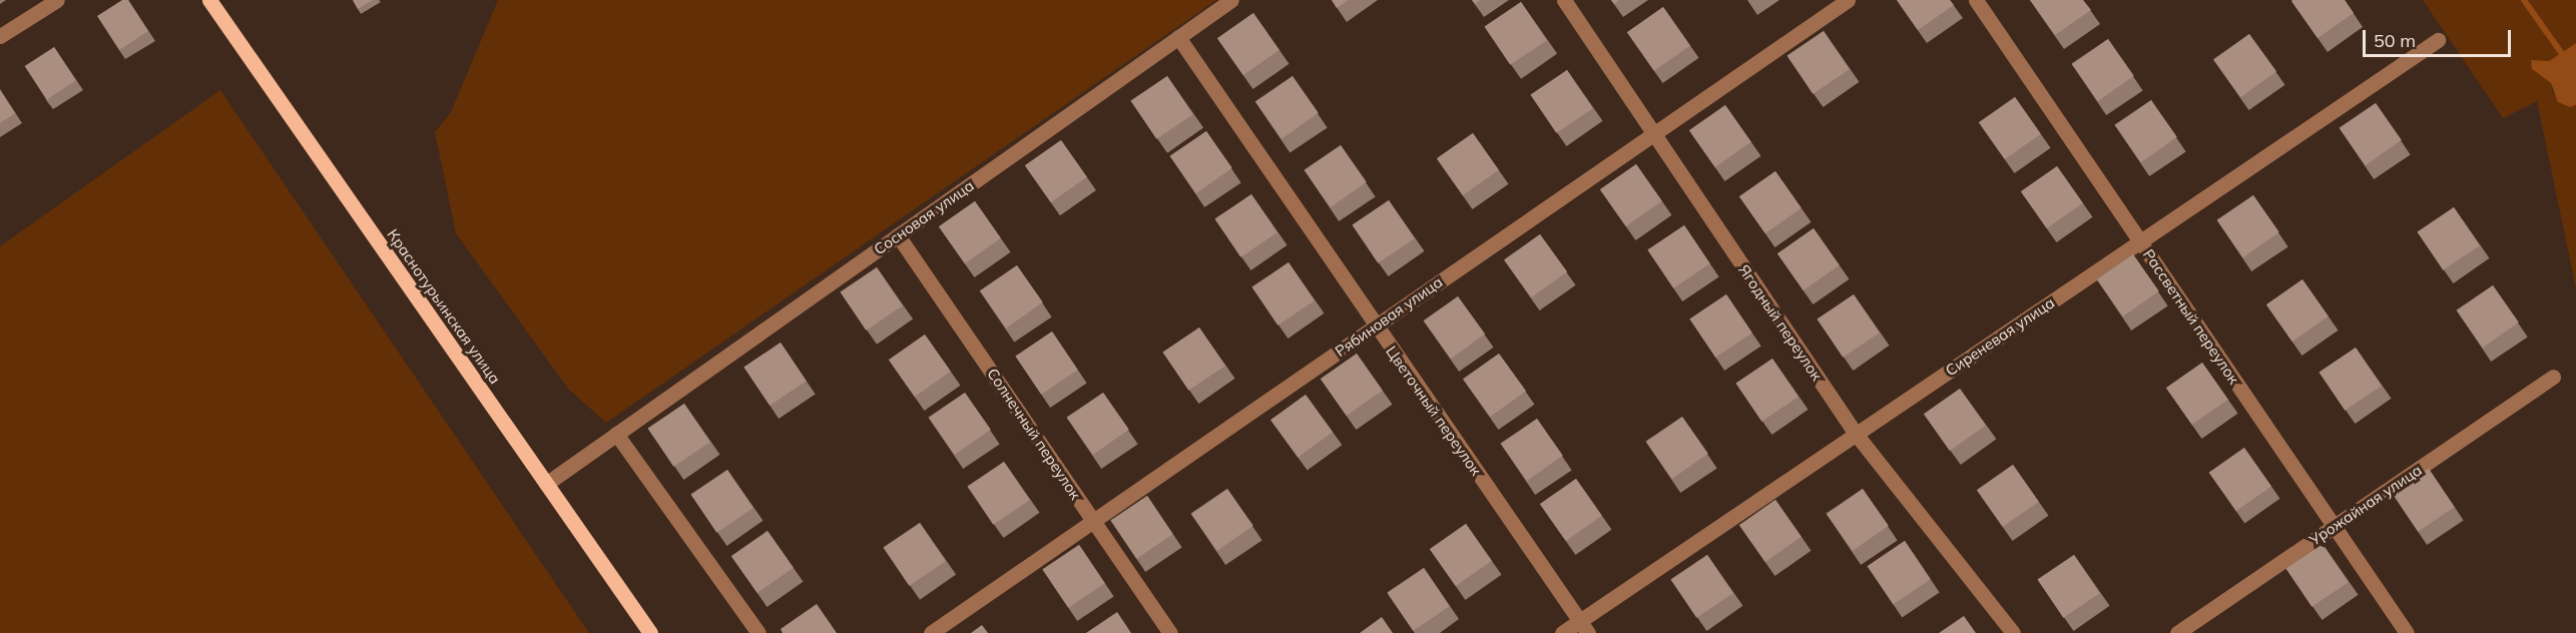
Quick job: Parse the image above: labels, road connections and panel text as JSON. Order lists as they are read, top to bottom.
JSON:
{
  "streets": {
    "main road": ["Краснотурьинская улица"],
    "street": [
      "Сосновая улица",
      "Рябиновая улица",
      "Рассветный переулок",
      "Ягодный переулок",
      "Сиреневая улица",
      "Цветочный переулок",
      "Солнечный переулок",
      "Урожайная улица"
    ]
  },
  "crossings": [
    ["Сосновая улица", "Краснотурьинская улица"],
    ["Сосновая улица", "Цветочный переулок"],
    ["Сосновая улица", "Солнечный переулок"],
    ["Рябиновая улица", "Ягодный переулок"],
    ["Рябиновая улица", "Цветочный переулок"],
    ["Рябиновая улица", "Солнечный переулок"],
    ["Рассветный переулок", "Сиреневая улица"],
    ["Рассветный переулок", "Урожайная улица"],
    ["Ягодный переулок", "Сиреневая улица"],
    ["Сиреневая улица", "Цветочный переулок"]
  ],
  "scale_bar": "50 m"
}
